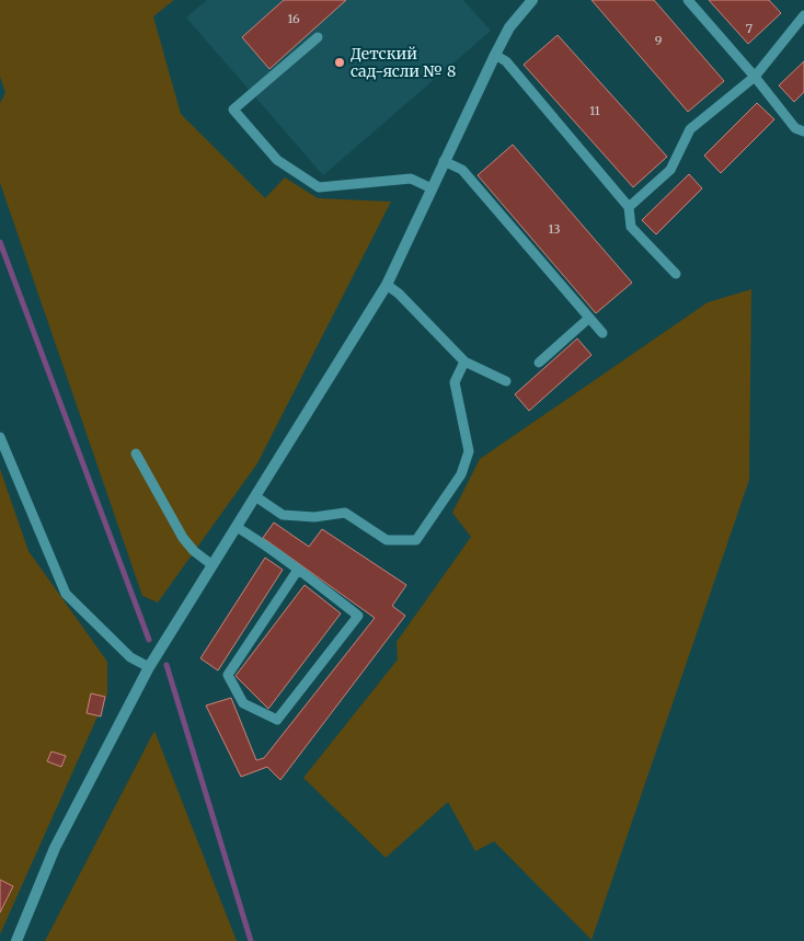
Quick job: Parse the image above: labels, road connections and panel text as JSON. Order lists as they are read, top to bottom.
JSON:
{
  "places": ["Детский сад-ясли № 8"],
  "house_numbers": [
    "16",
    "7",
    "9",
    "11",
    "13"
  ]
}
